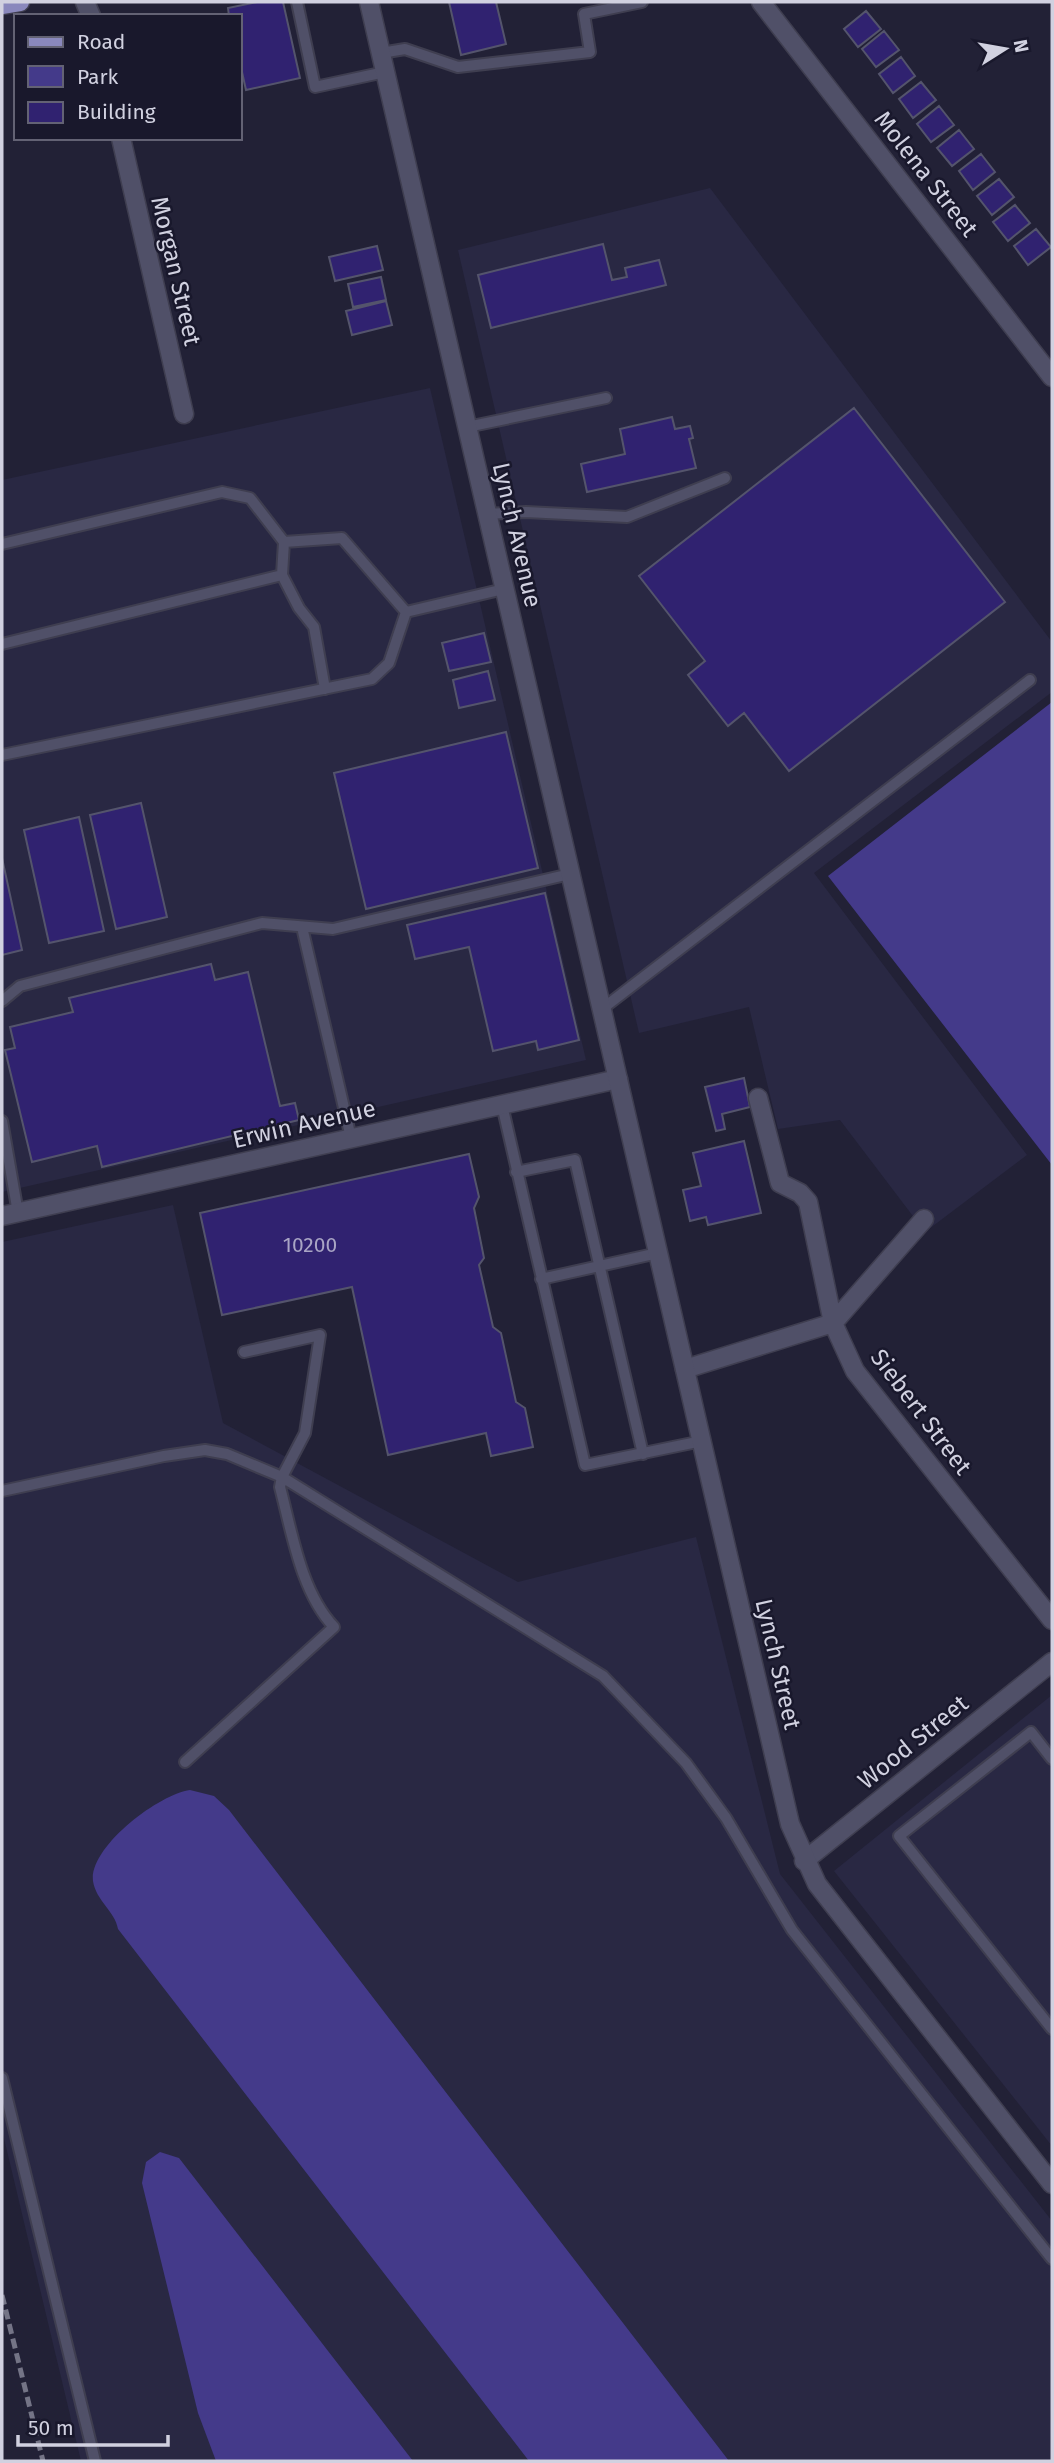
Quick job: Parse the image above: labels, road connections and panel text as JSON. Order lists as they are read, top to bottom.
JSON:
{
  "streets": {
    "street": [
      "Molena Street",
      "Morgan Street",
      "Lynch Avenue",
      "Erwin Avenue",
      "Siebert Street",
      "Lynch Street",
      "Wood Street"
    ]
  },
  "crossings": [
    ["Lynch Avenue", "Erwin Avenue"],
    ["Lynch Avenue", "Lynch Street"],
    ["Erwin Avenue", "Lynch Street"],
    ["Lynch Street", "Wood Street"]
  ],
  "house_numbers": ["10200"],
  "legend": ["Road", "Park", "Building"],
  "scale_bar": "50 m",
  "north": "right"
}
